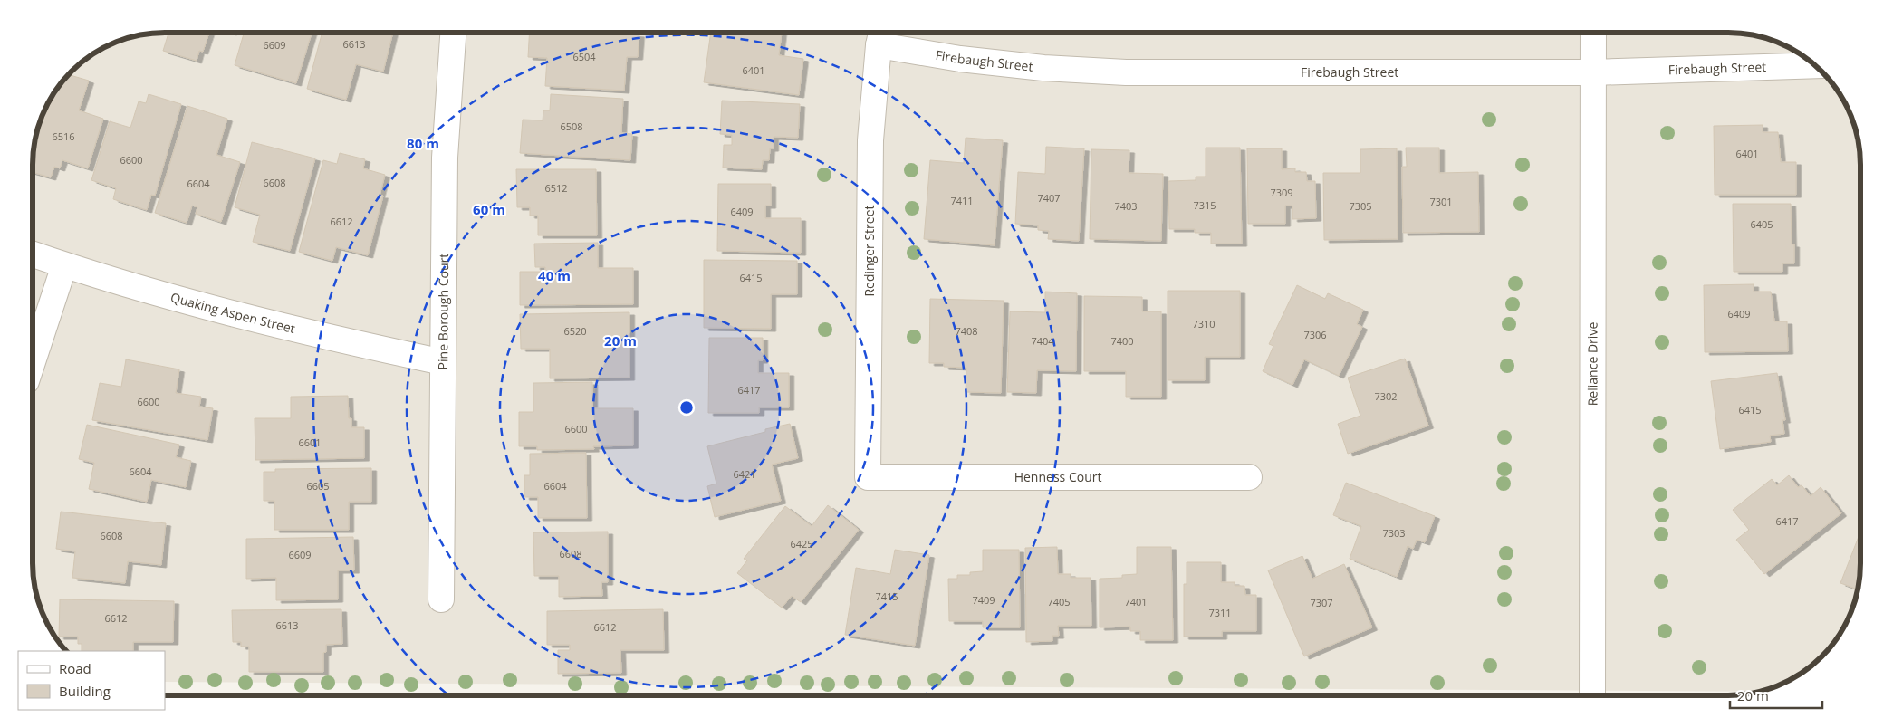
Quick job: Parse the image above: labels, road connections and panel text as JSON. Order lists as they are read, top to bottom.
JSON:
{
  "streets": {
    "street": [
      "Firebaugh Street",
      "Redinger Street",
      "Pine Borough Court",
      "Quaking Aspen Street",
      "Reliance Drive",
      "Henness Court"
    ]
  },
  "crossings": [
    ["Firebaugh Street", "Redinger Street"],
    ["Firebaugh Street", "Reliance Drive"],
    ["Redinger Street", "Henness Court"],
    ["Pine Borough Court", "Quaking Aspen Street"]
  ],
  "house_numbers": [
    "6613",
    "6609",
    "6504",
    "6401",
    "6508",
    "6516",
    "6401",
    "6600",
    "6608",
    "6604",
    "6512",
    "7309",
    "7407",
    "7411",
    "7301",
    "7315",
    "7403",
    "7305",
    "6409",
    "6612",
    "6405",
    "6415",
    "6409",
    "7310",
    "6520",
    "7408",
    "7306",
    "7404",
    "7400",
    "6417",
    "7302",
    "6600",
    "6415",
    "6600",
    "6601",
    "6604",
    "6421",
    "6605",
    "6604",
    "6417",
    "7303",
    "6608",
    "6425",
    "6608",
    "6609",
    "7415",
    "7409",
    "7405",
    "7401",
    "7307",
    "7311",
    "6612",
    "6613",
    "6612"
  ],
  "legend": ["Road", "Building"],
  "scale_bar": "20 m",
  "rings": [
    "80 m",
    "60 m",
    "40 m",
    "20 m"
  ]
}
